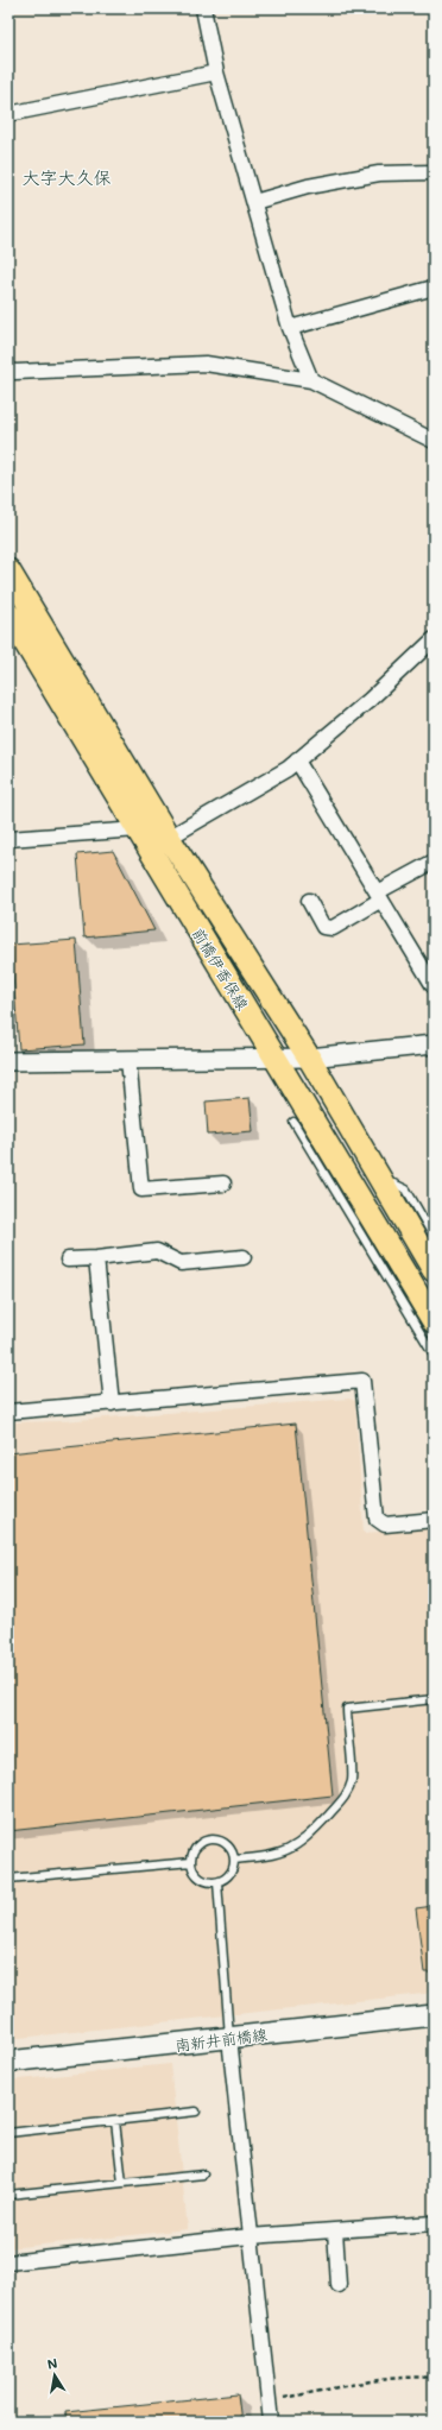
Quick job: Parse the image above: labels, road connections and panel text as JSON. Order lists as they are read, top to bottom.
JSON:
{
  "streets": {
    "main road": ["前橋伊香保線", "南新井前橋線"]
  },
  "districts": ["大字大久保"],
  "north": "top"
}
